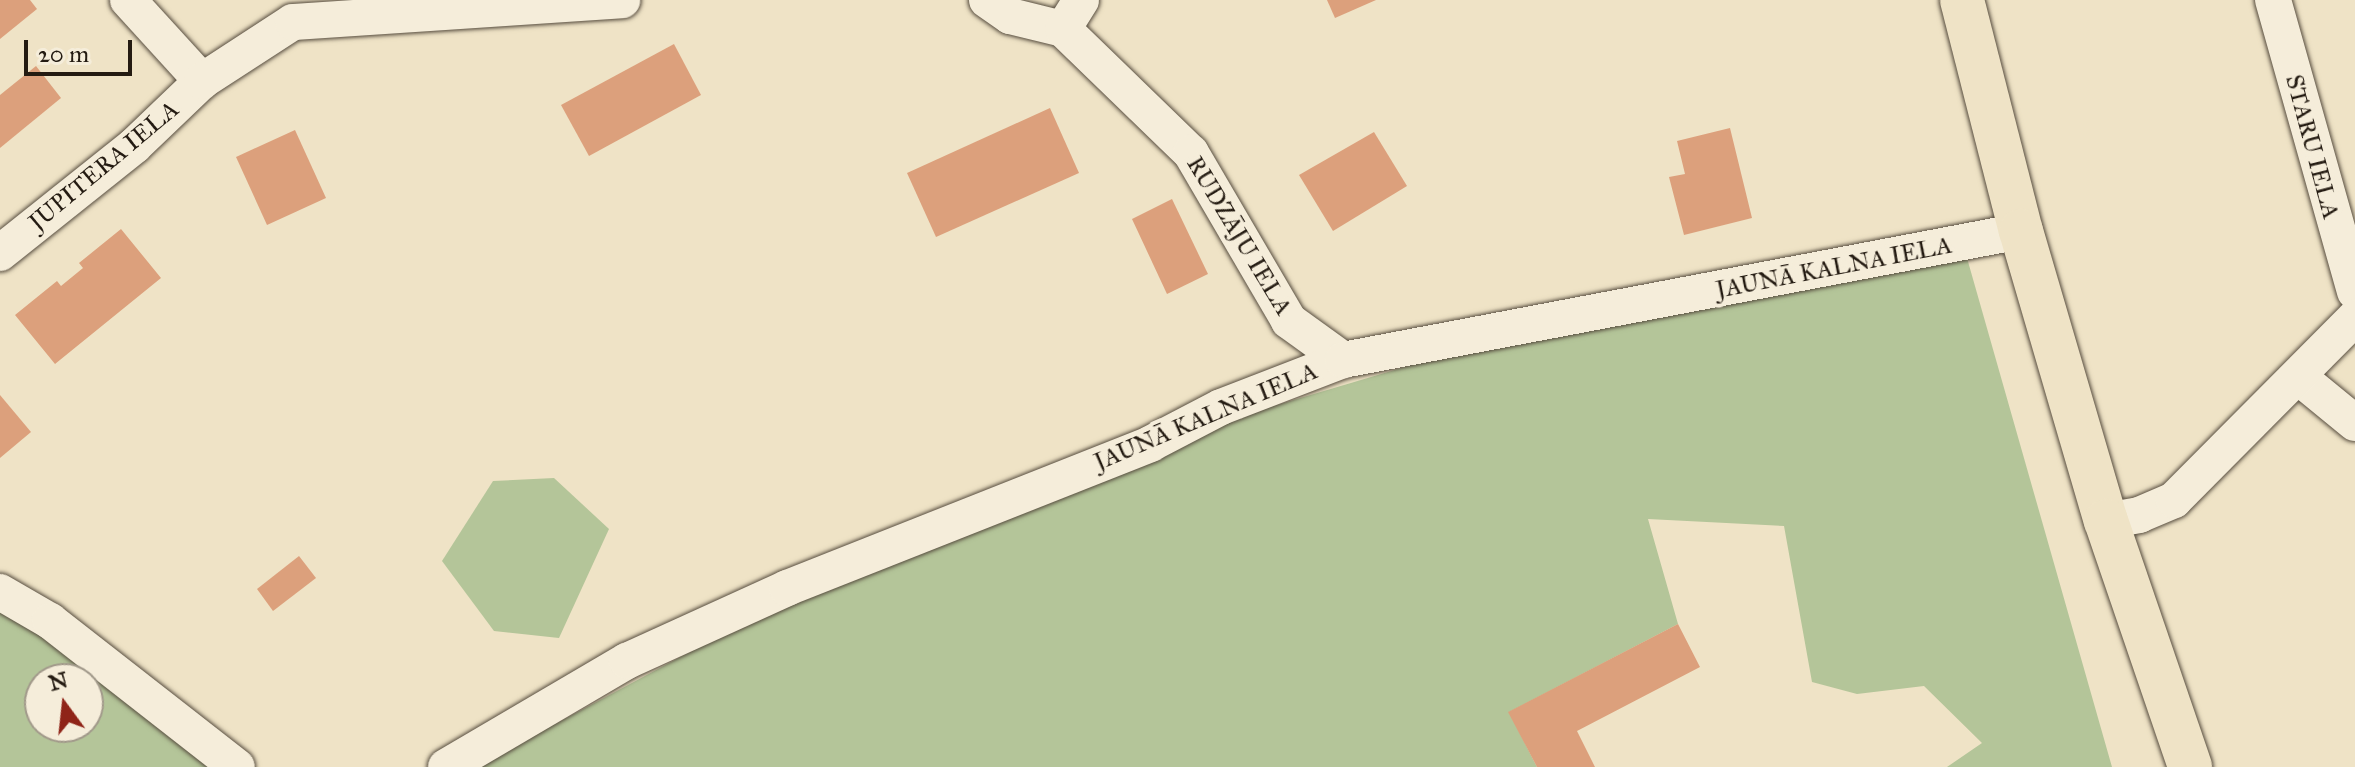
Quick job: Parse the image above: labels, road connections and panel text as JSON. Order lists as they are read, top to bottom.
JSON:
{
  "streets": {
    "street": [
      "STARU IELA",
      "JUPITERA IELA",
      "RUDZĀJU IELA",
      "JAUNĀ KALNA IELA"
    ]
  },
  "crossings": [
    ["RUDZĀJU IELA", "JAUNĀ KALNA IELA"]
  ],
  "scale_bar": "20 m",
  "north": "top"
}
